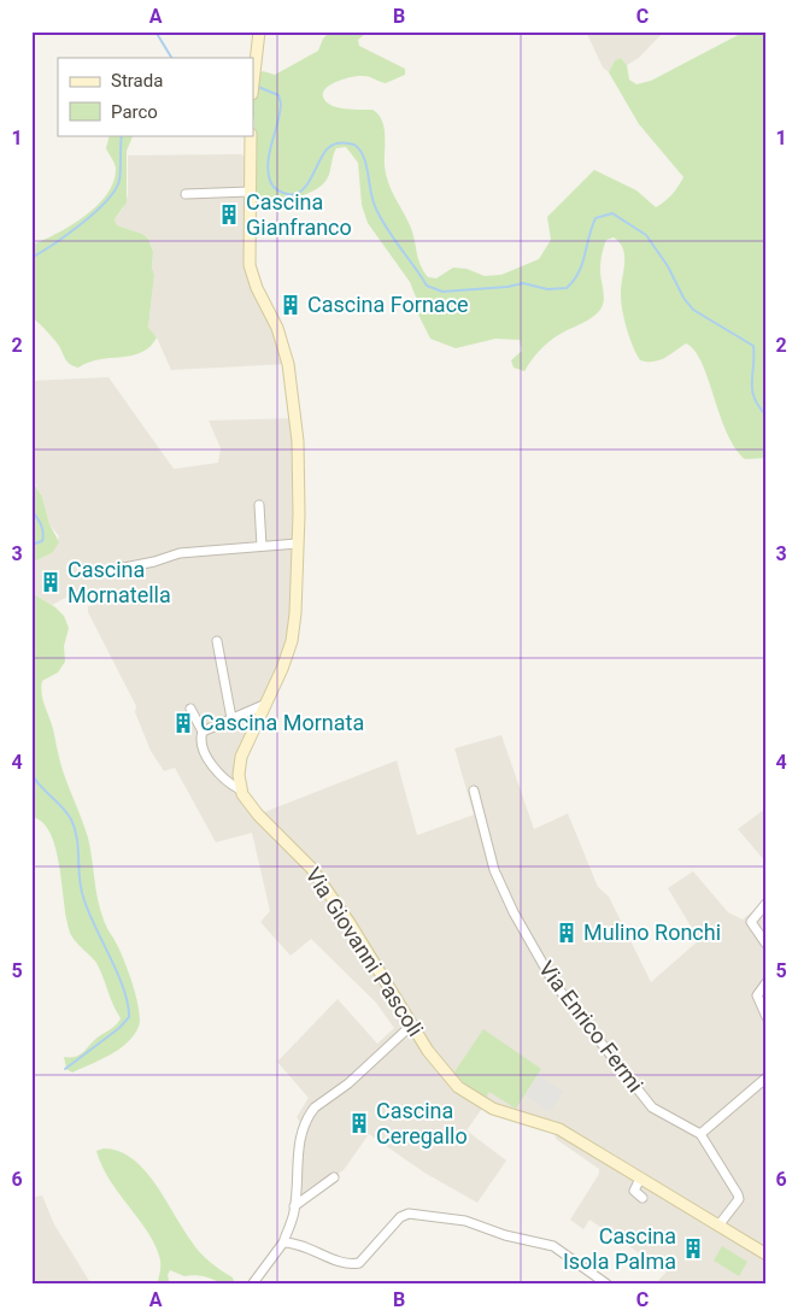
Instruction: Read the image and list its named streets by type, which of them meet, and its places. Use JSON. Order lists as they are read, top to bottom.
{
  "streets": {
    "street": ["Via Giovanni Pascoli", "Via Enrico Fermi"]
  },
  "crossings": [
    ["Via Giovanni Pascoli", "Via Enrico Fermi"]
  ],
  "places": {
    "building": [
      "Cascina Gianfranco",
      "Cascina Fornace",
      "Cascina Mornatella",
      "Cascina Mornata",
      "Mulino Ronchi",
      "Cascina Ceregallo",
      "Cascina Isola Palma"
    ]
  },
  "legend": ["Strada", "Parco"],
  "grid": {
    "columns": ["A", "B", "C"],
    "rows": [
      "1",
      "2",
      "3",
      "4",
      "5",
      "6"
    ]
  }
}
